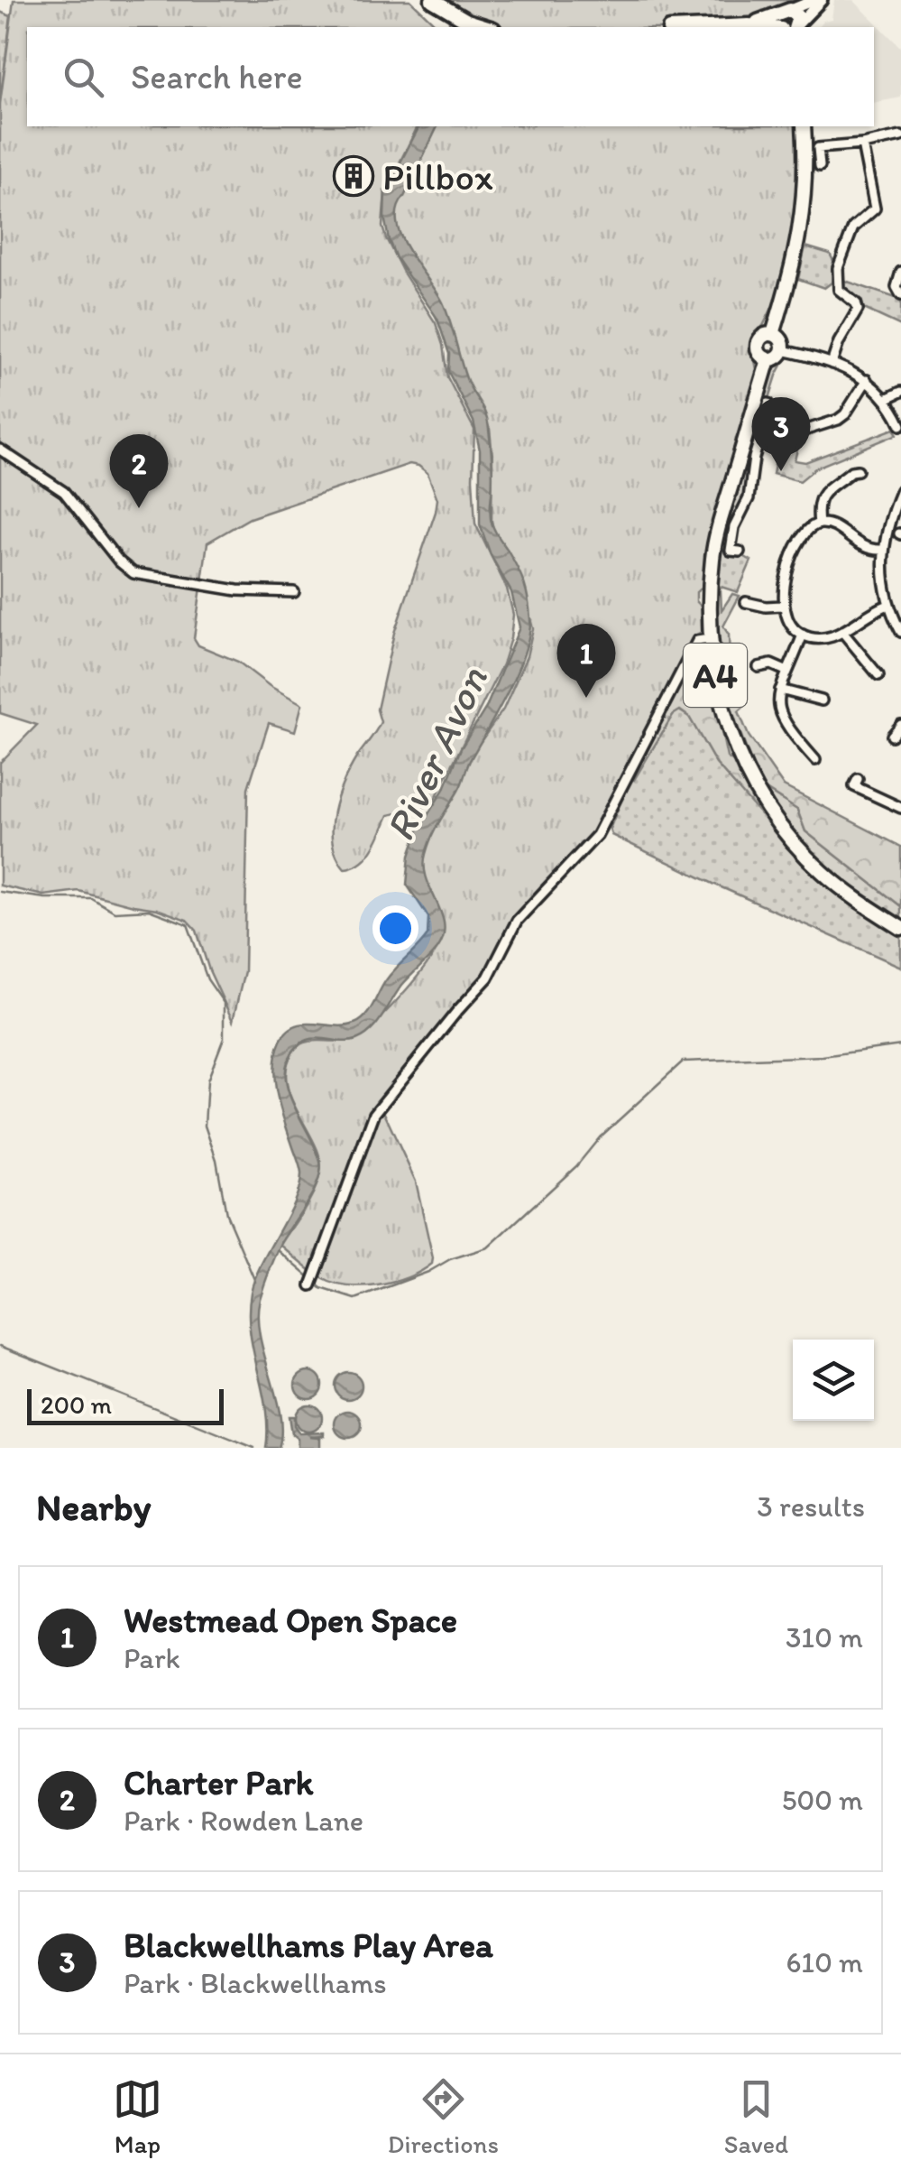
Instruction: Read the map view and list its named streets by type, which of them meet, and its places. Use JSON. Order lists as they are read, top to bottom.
{
  "streets": {
    "main road": ["A4"]
  },
  "water": ["River Avon"],
  "places": {
    "building": ["Pillbox"]
  },
  "scale_bar": "200 m",
  "page": {
    "search": "Search here",
    "pins": ["3", "2", "1"],
    "scale": "200 m",
    "heading": ["Nearby", "3 results"],
    "list": [
      {
        "mark": "1",
        "name": "Westmead Open Space",
        "note": "Park",
        "value": "310 m"
      },
      {
        "mark": "2",
        "name": "Charter Park",
        "note": "Park · Rowden Lane",
        "value": "500 m"
      },
      {
        "mark": "3",
        "name": "Blackwellhams Play Area",
        "note": "Park · Blackwellhams",
        "value": "610 m"
      }
    ],
    "nav": ["Map", "Directions", "Saved"]
  }
}
